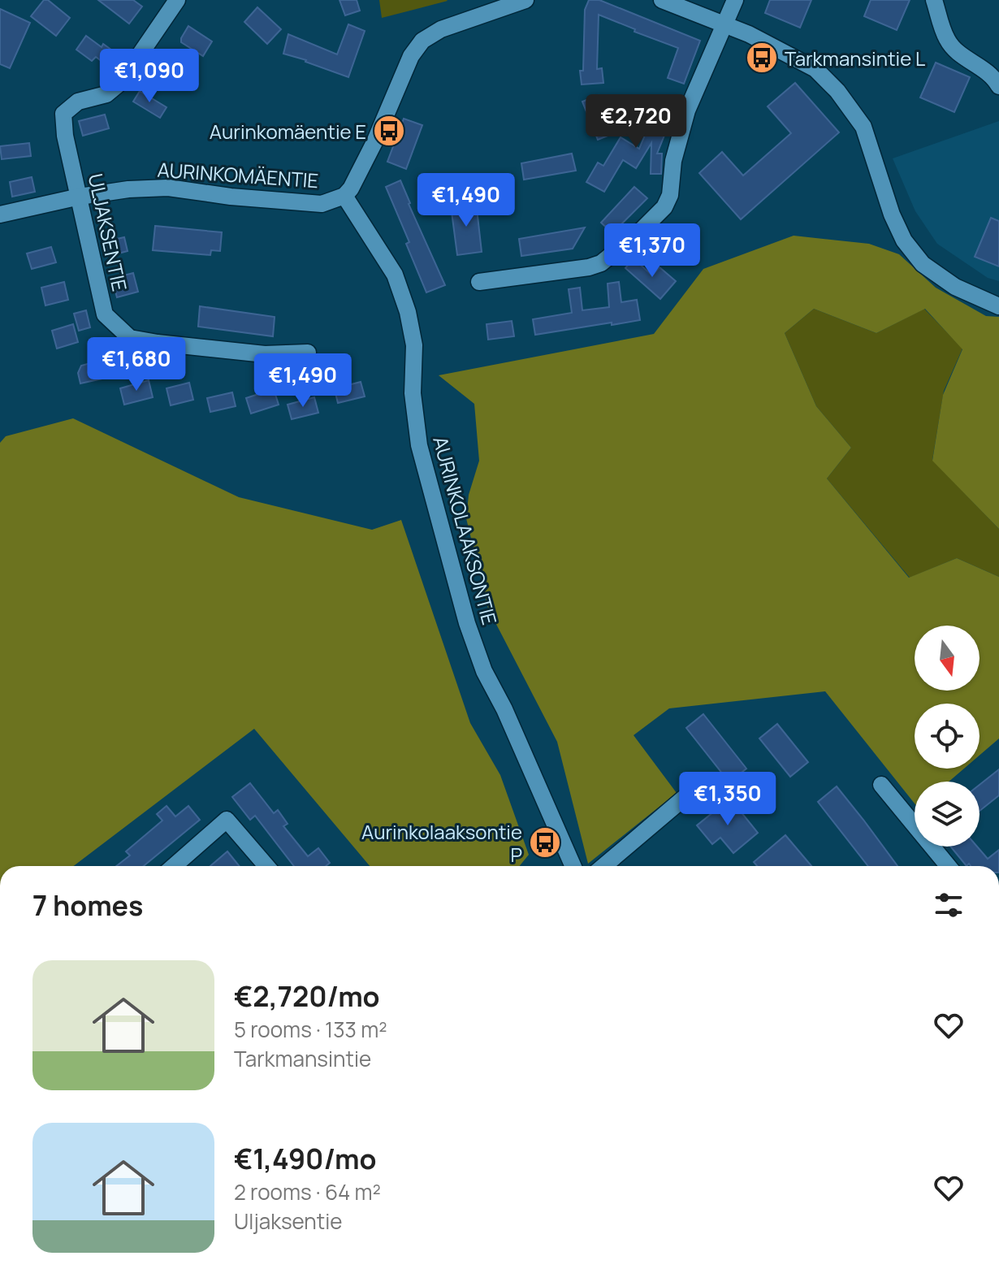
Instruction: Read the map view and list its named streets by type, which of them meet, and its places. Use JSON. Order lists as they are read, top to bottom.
{
  "streets": {
    "street": ["AURINKOMÄENTIE", "ULJAKSENTIE", "AURINKOLAAKSONTIE"]
  },
  "crossings": [
    ["AURINKOMÄENTIE", "ULJAKSENTIE"],
    ["AURINKOMÄENTIE", "AURINKOLAAKSONTIE"]
  ],
  "places": {
    "bus stop": ["Tarkmansintie L", "Aurinkomäentie E", "Aurinkolaaksontie P"]
  },
  "north": "bottom",
  "page": {
    "price": [
      "€1,090",
      "€2,720",
      "€1,490",
      "€1,370",
      "€1,680",
      "€1,490",
      "€1,350"
    ],
    "heading": "7 homes",
    "list": [
      {
        "name": "€2,720/mo",
        "note": "5 rooms · 133 m² · Tarkmansintie"
      },
      {
        "name": "€1,490/mo",
        "note": "2 rooms · 64 m² · Uljaksentie"
      }
    ]
  }
}
